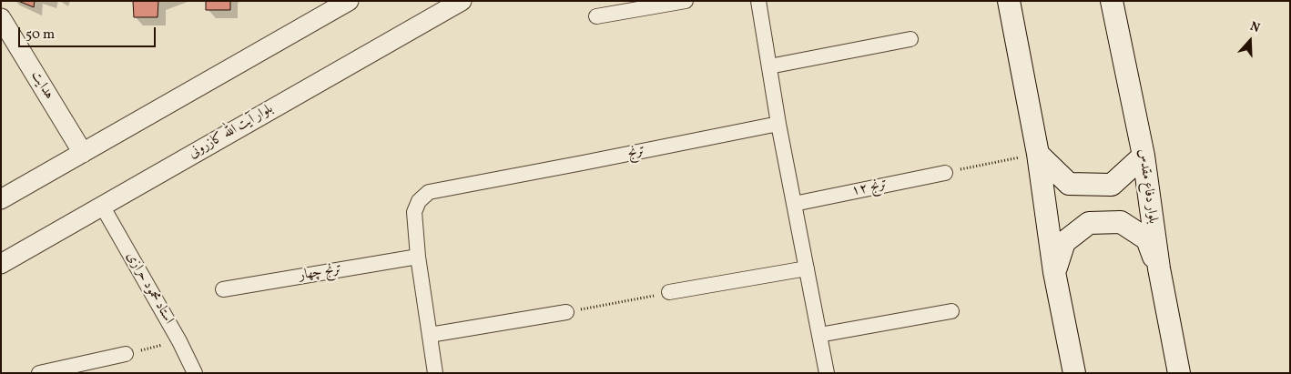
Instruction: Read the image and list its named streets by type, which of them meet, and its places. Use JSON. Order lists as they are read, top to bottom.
{
  "streets": {
    "main road": ["بلوار دفاع مقدس"],
    "street": [
      "هدایت",
      "بلوار آیت الله کازرونی",
      "ترنج",
      "ترنج ۱۲",
      "ترنج چهار",
      "استاد محمود حرازی"
    ]
  },
  "crossings": [
    ["بلوار آیت الله کازرونی", "استاد محمود حرازی"],
    ["ترنج", "ترنج چهار"]
  ],
  "scale_bar": "50 m",
  "north": "top"
}
